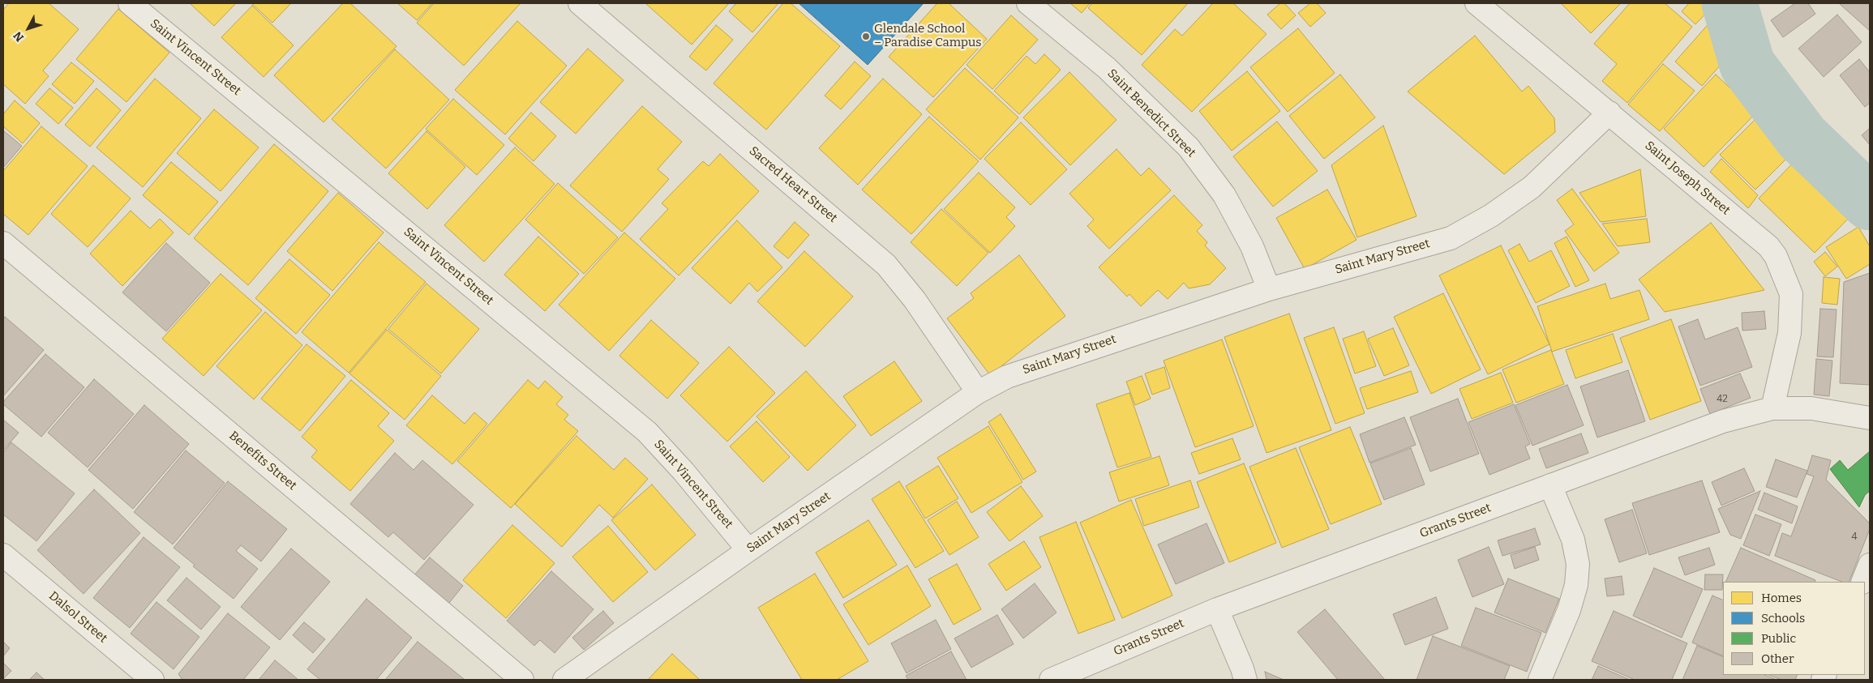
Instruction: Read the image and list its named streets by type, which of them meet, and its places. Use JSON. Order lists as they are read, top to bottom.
{
  "streets": {
    "street": [
      "Saint Vincent Street",
      "Saint Benedict Street",
      "Saint Joseph Street",
      "Sacred Heart Street",
      "Saint Mary Street",
      "Benefits Street",
      "Grants Street",
      "Dalsol Street"
    ]
  },
  "crossings": [
    ["Saint Vincent Street", "Saint Mary Street"],
    ["Saint Benedict Street", "Saint Mary Street"],
    ["Saint Joseph Street", "Saint Mary Street"],
    ["Saint Joseph Street", "Grants Street"],
    ["Sacred Heart Street", "Saint Mary Street"]
  ],
  "places": ["Glendale School – Paradise Campus"],
  "house_numbers": ["42", "4"],
  "legend": [
    "Homes",
    "Schools",
    "Public",
    "Other"
  ],
  "north": "bottom left"
}
